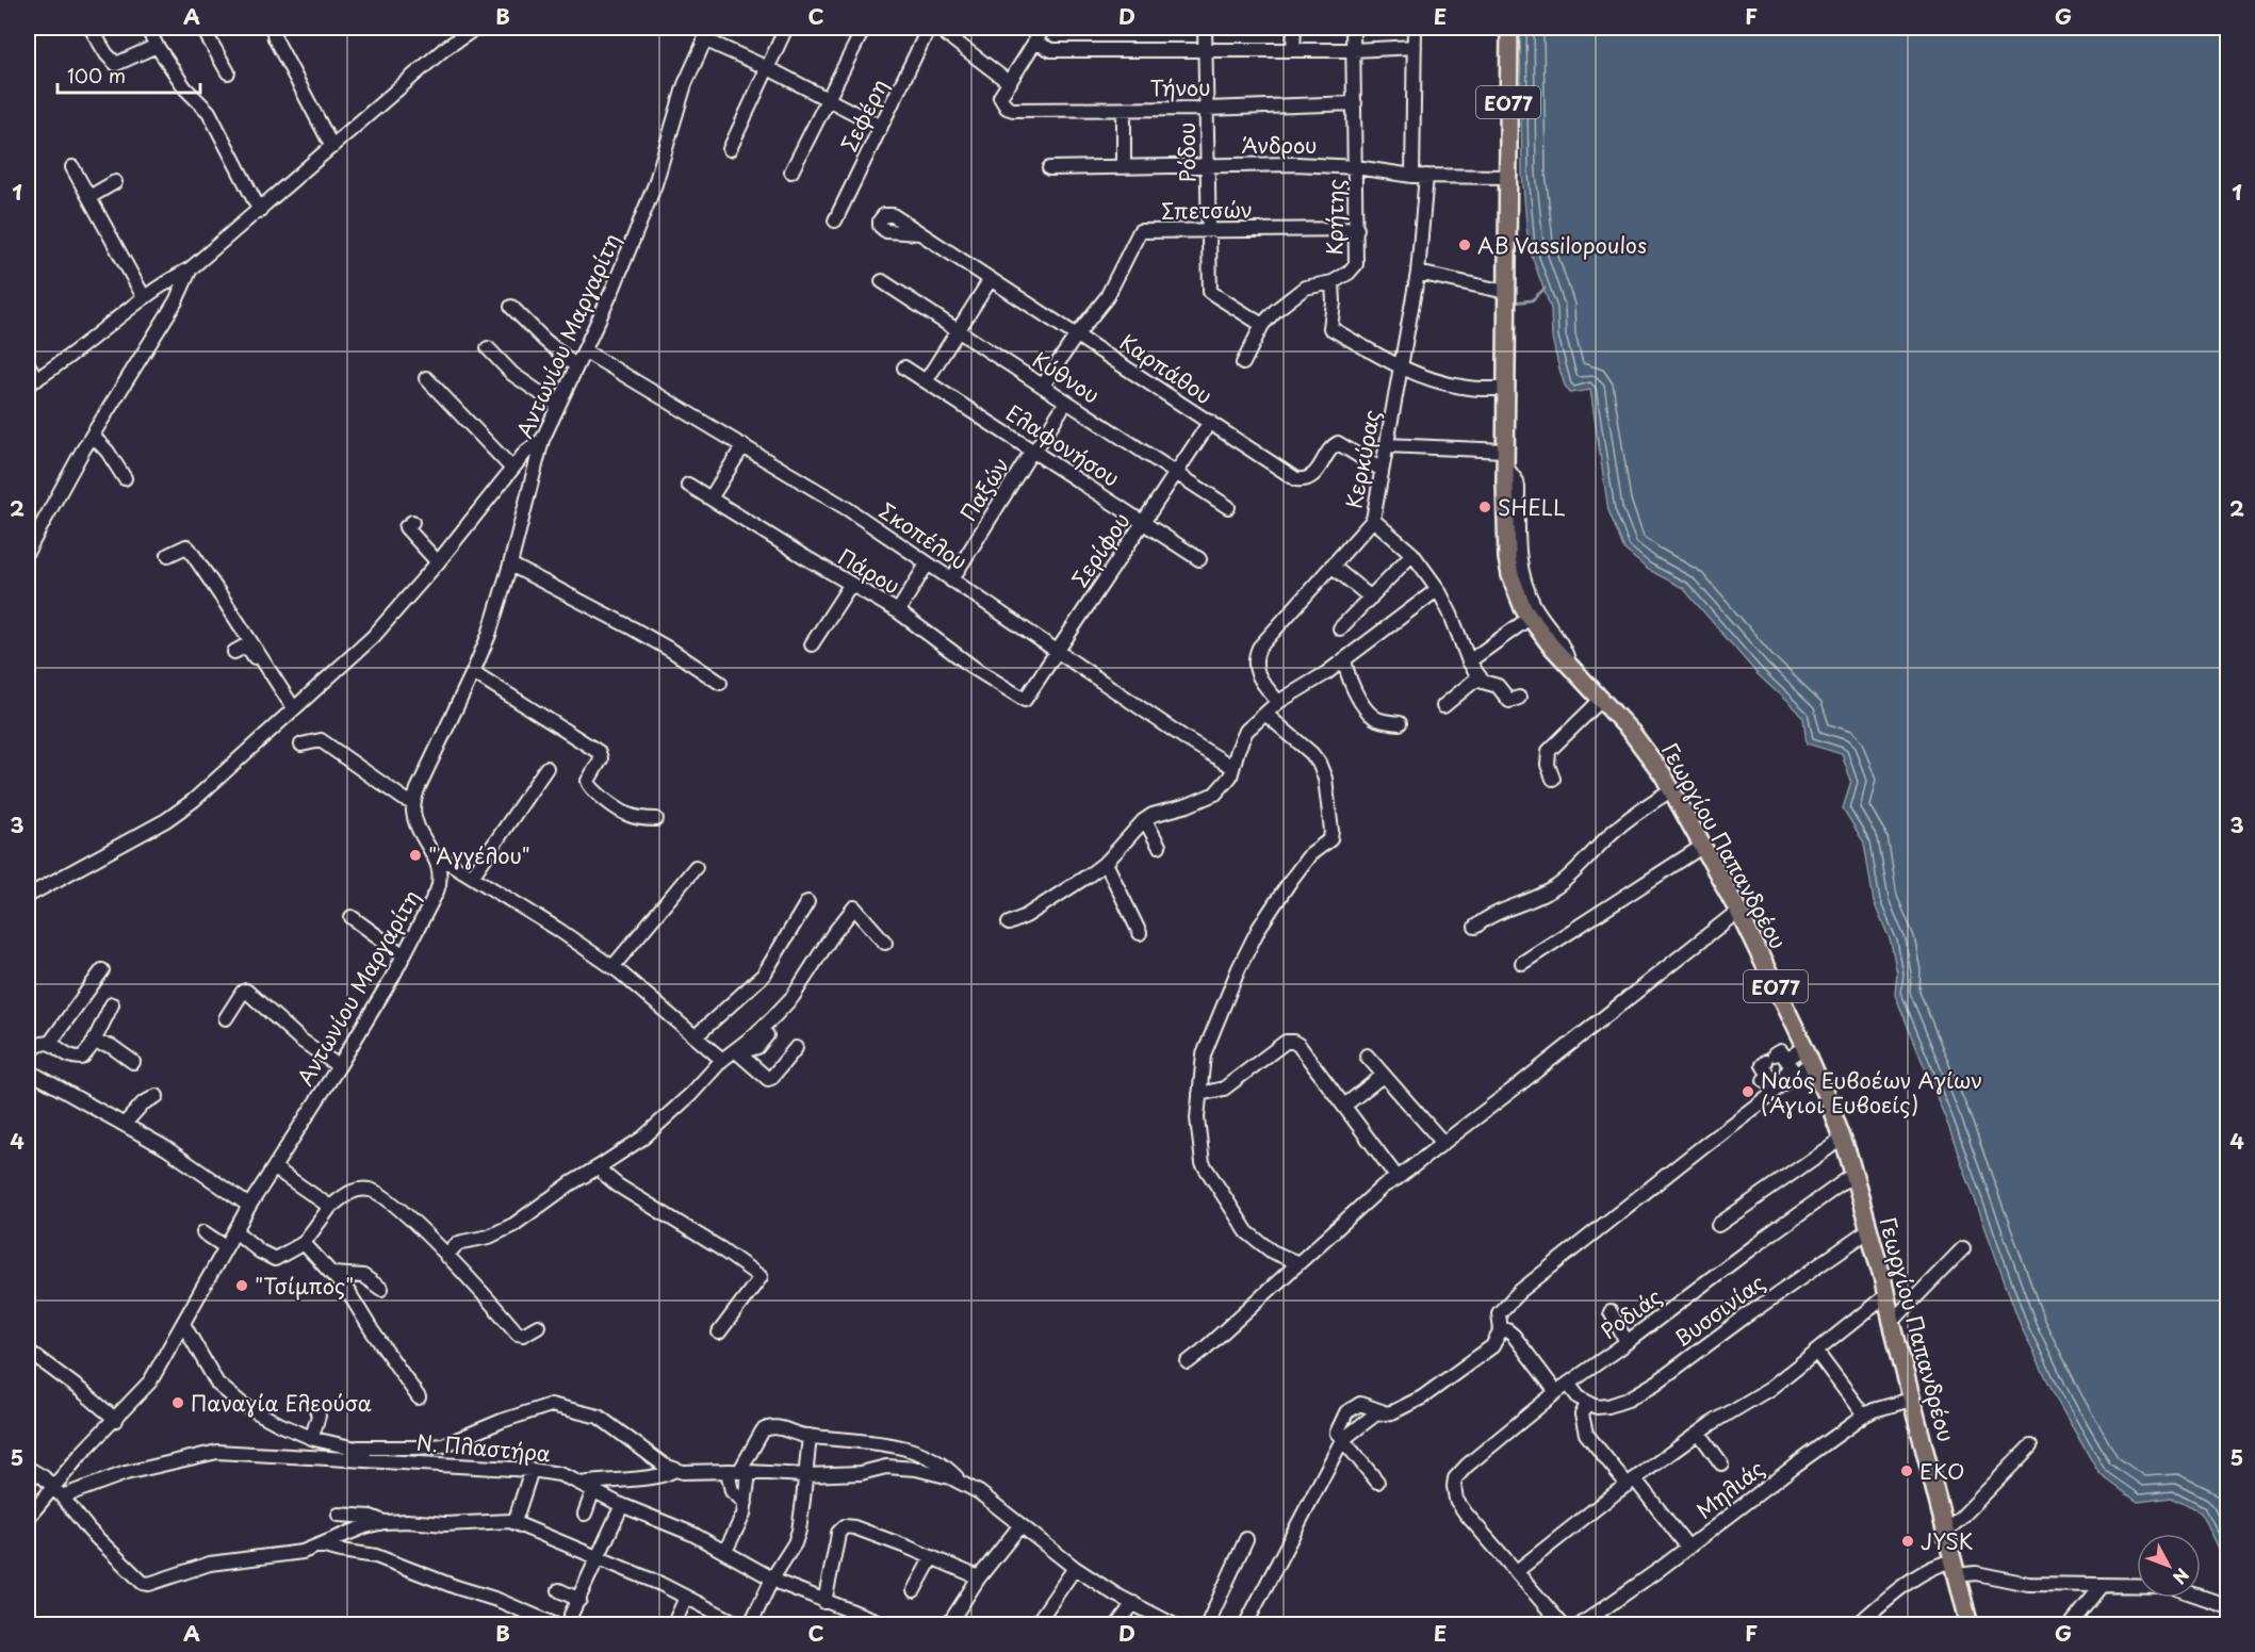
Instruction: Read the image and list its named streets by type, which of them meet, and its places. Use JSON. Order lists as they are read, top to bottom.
{
  "streets": {
    "main road": ["ΕΟ77", "Γεωργίου Παπανδρέου"],
    "street": [
      "Τήνου",
      "Σεφέρη",
      "Άνδρου",
      "Ρόδου",
      "Σπετσών",
      "Κρήτης",
      "Αντωνίου Μαργαρίτη",
      "Καρπάθου",
      "Κύθνου",
      "Ελαφονήσου",
      "Κερκύρας",
      "Παξών",
      "Σκοπέλου",
      "Σερίφου",
      "Πάρου",
      "Βυσσινίας",
      "Ροδιάς",
      "Ν. Πλαστήρα",
      "Μηλιάς"
    ]
  },
  "crossings": [
    ["Τήνου", "Ρόδου"],
    ["Τήνου", "Κρήτης"],
    ["Άνδρου", "Ρόδου"],
    ["Άνδρου", "Κρήτης"],
    ["Άνδρου", "Κερκύρας"],
    ["Άνδρου", "Γεωργίου Παπανδρέου"],
    ["Ρόδου", "Σπετσών"],
    ["Σπετσών", "Κρήτης"],
    ["Σπετσών", "Καρπάθου"],
    ["Αντωνίου Μαργαρίτη", "Σκοπέλου"],
    ["Αντωνίου Μαργαρίτη", "Ν. Πλαστήρα"],
    ["Καρπάθου", "Κερκύρας"],
    ["Καρπάθου", "Σερίφου"],
    ["Κύθνου", "Παξών"],
    ["Κύθνου", "Σερίφου"],
    ["Ελαφονήσου", "Παξών"],
    ["Ελαφονήσου", "Σερίφου"],
    ["Παξών", "Σκοπέλου"],
    ["Σκοπέλου", "Σερίφου"],
    ["Σερίφου", "Πάρου"],
    ["Γεωργίου Παπανδρέου", "Βυσσινίας"],
    ["Γεωργίου Παπανδρέου", "Ροδιάς"],
    ["Γεωργίου Παπανδρέου", "Μηλιάς"]
  ],
  "places": [
    "AB Vassilopoulos",
    "SHELL",
    "\"Αγγέλου\"",
    "Ναός Ευβοέων Αγίων (Άγιοι Ευβοείς)",
    "\"Τσίμπος\"",
    "Παναγία Ελεούσα",
    "ΕΚΟ",
    "JYSK"
  ],
  "scale_bar": "100 m",
  "north": "bottom right",
  "grid": {
    "columns": [
      "A",
      "B",
      "C",
      "D",
      "E",
      "F",
      "G"
    ],
    "rows": [
      "1",
      "2",
      "3",
      "4",
      "5"
    ]
  }
}
